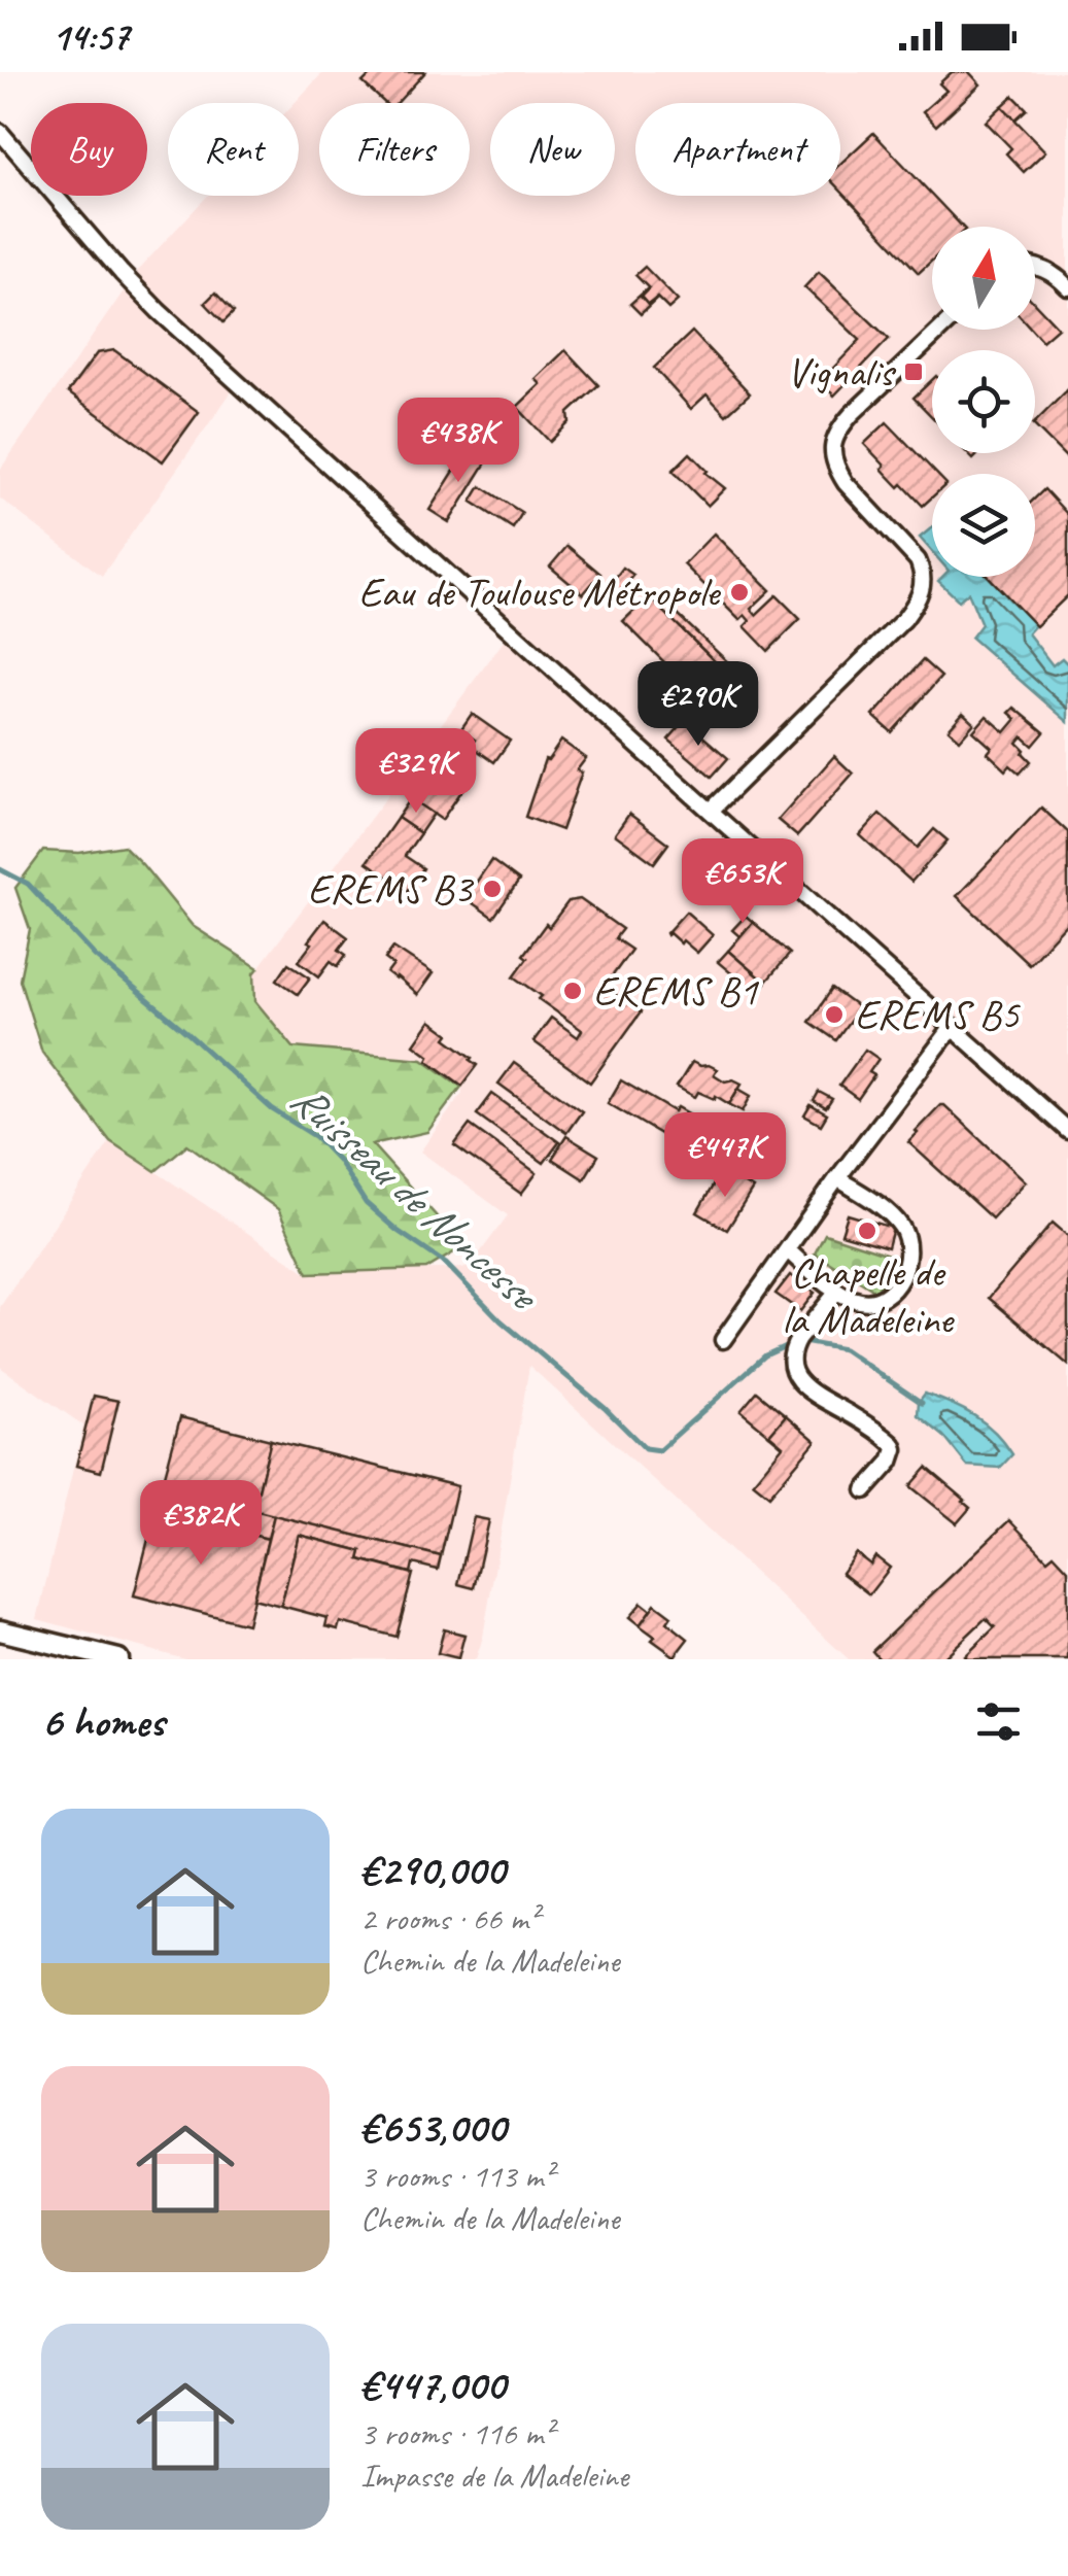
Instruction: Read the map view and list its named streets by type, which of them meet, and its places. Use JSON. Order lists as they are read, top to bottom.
{
  "water": ["Ruisseau de Noncesse"],
  "places": {
    "transit": ["Vignalis"],
    "other": [
      "Eau de Toulouse Métropole",
      "EREMS B3",
      "EREMS B1",
      "EREMS B5",
      "Chapelle de la Madeleine"
    ]
  },
  "north": "top",
  "page": {
    "status": "14:57",
    "chip": [
      "Buy",
      "Rent",
      "Filters",
      "New",
      "Apartment"
    ],
    "price": [
      "€438K",
      "€290K",
      "€329K",
      "€653K",
      "€447K",
      "€382K"
    ],
    "heading": "6 homes",
    "list": [
      {
        "name": "€290,000",
        "note": "2 rooms · 66 m² · Chemin de la Madeleine"
      },
      {
        "name": "€653,000",
        "note": "3 rooms · 113 m² · Chemin de la Madeleine"
      },
      {
        "name": "€447,000",
        "note": "3 rooms · 116 m² · Impasse de la Madeleine"
      }
    ]
  }
}
